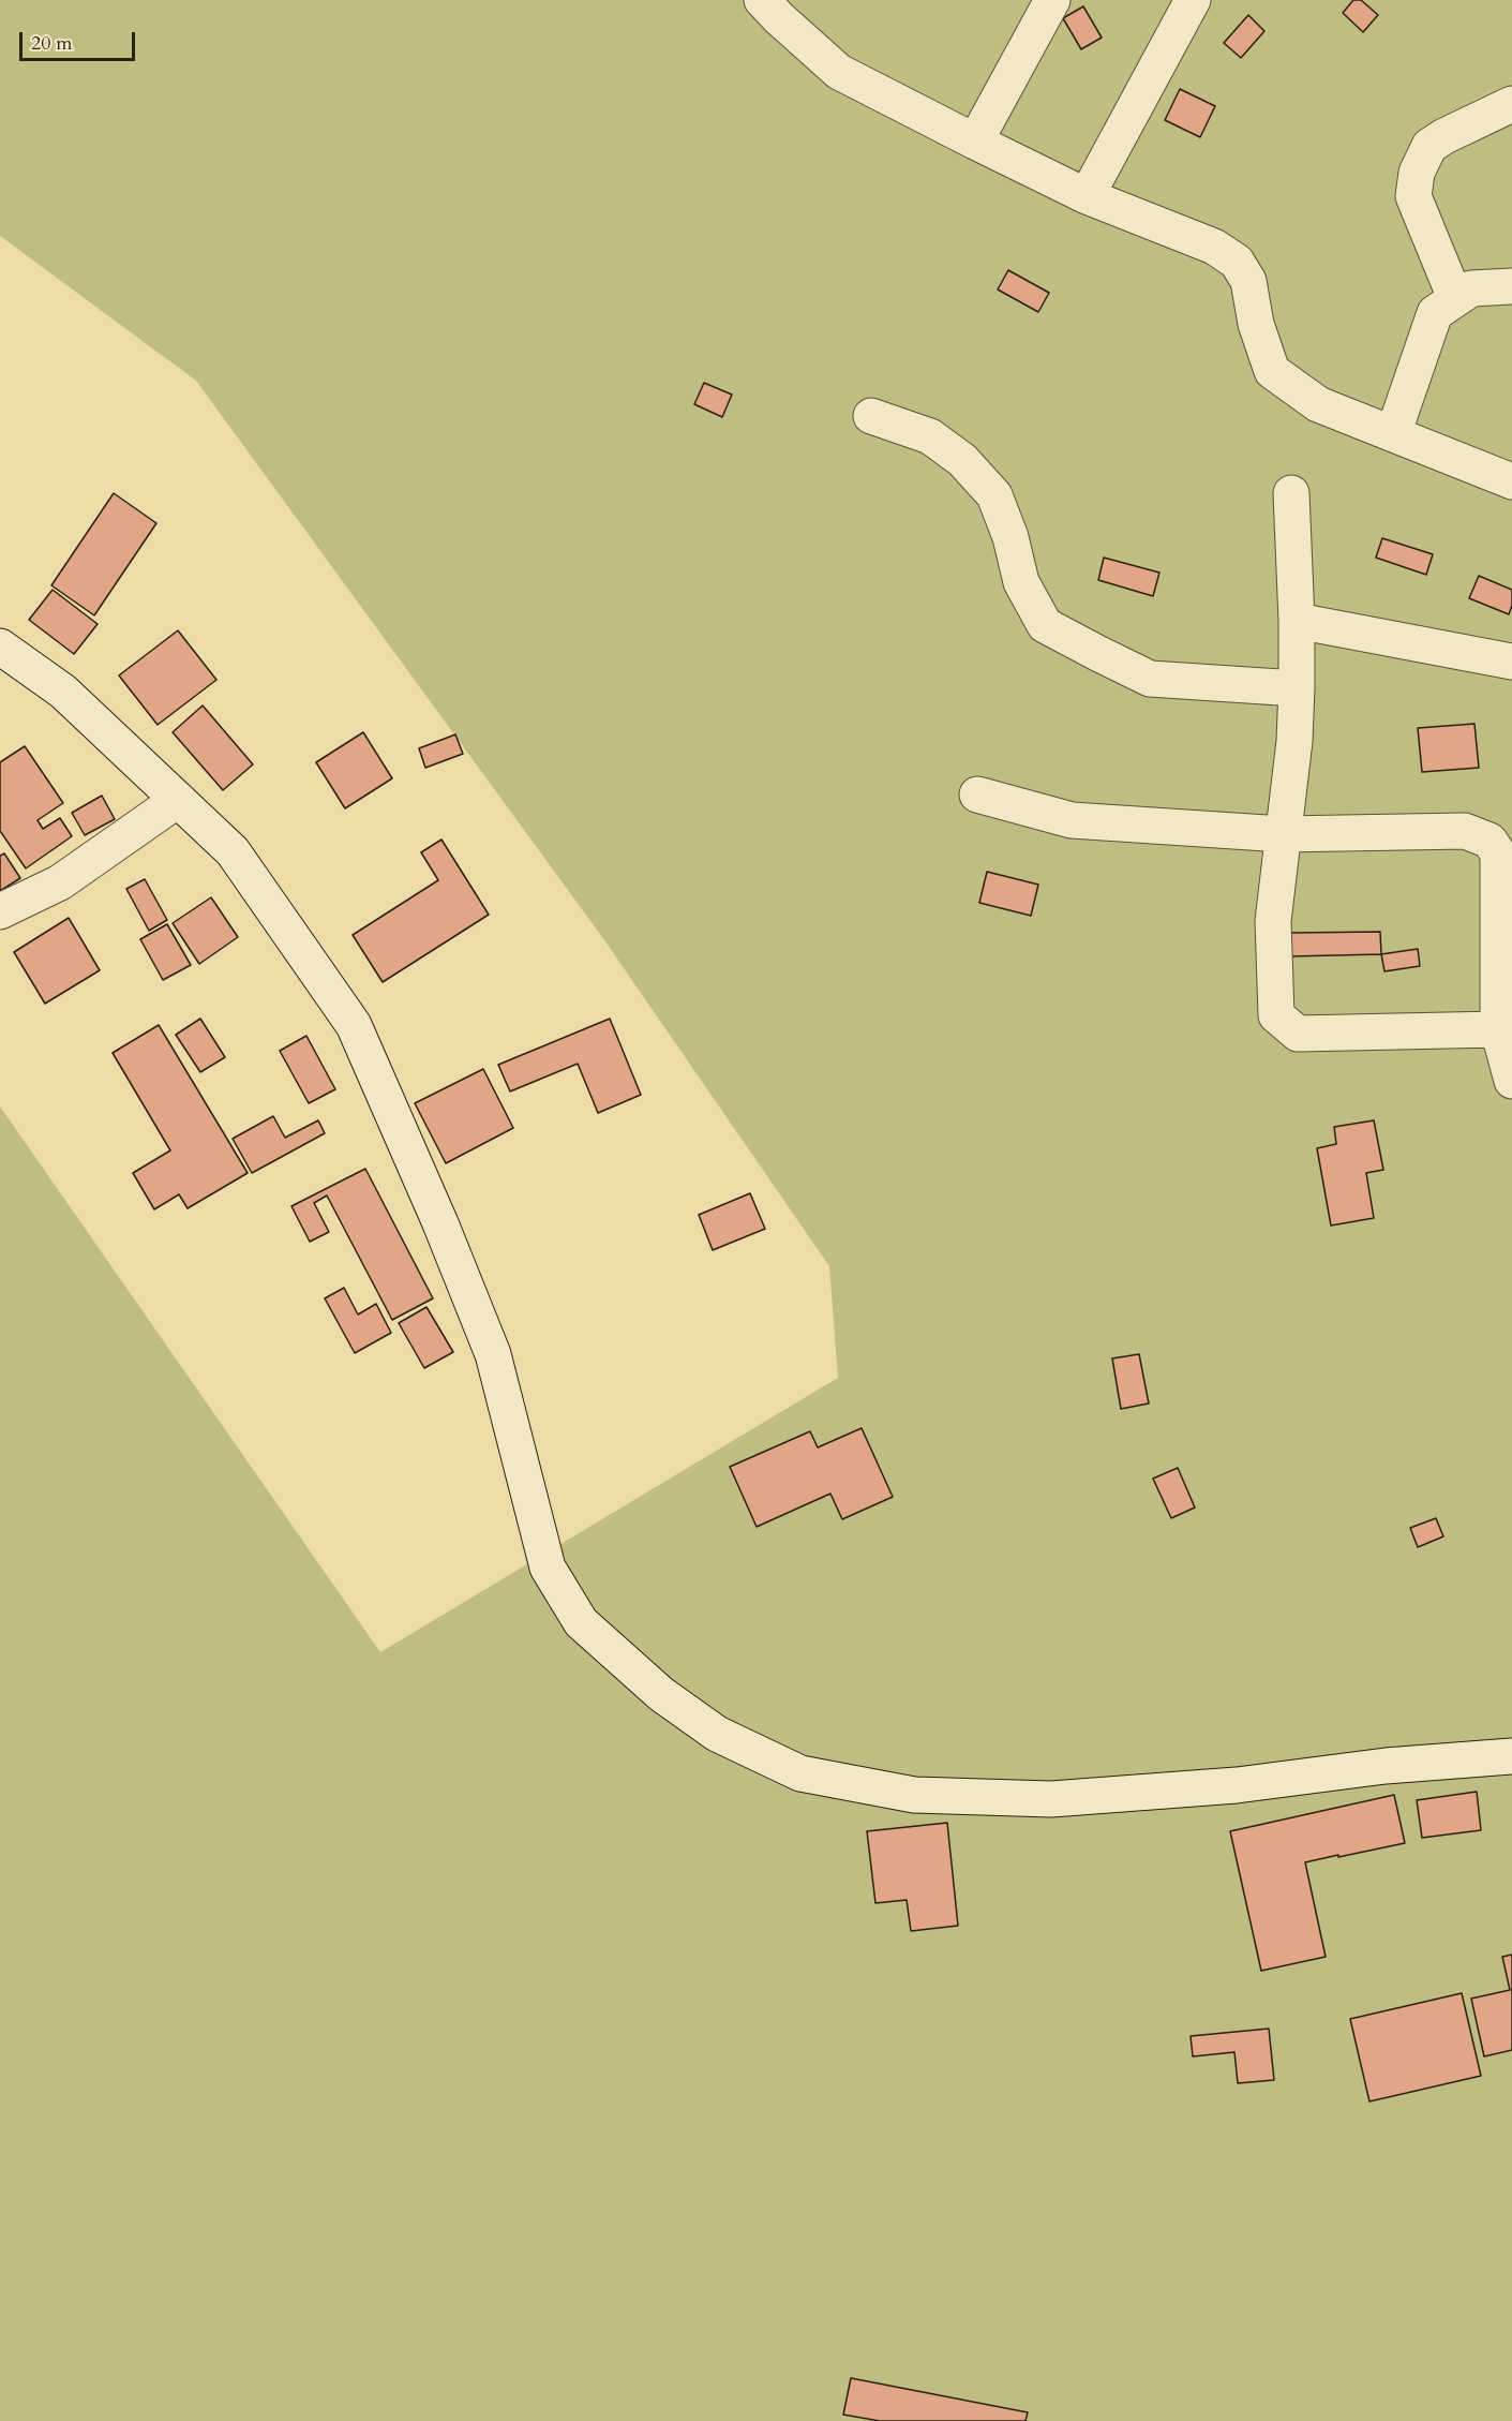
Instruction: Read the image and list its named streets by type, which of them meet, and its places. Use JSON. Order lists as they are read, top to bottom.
{
  "scale_bar": "20 m"
}
